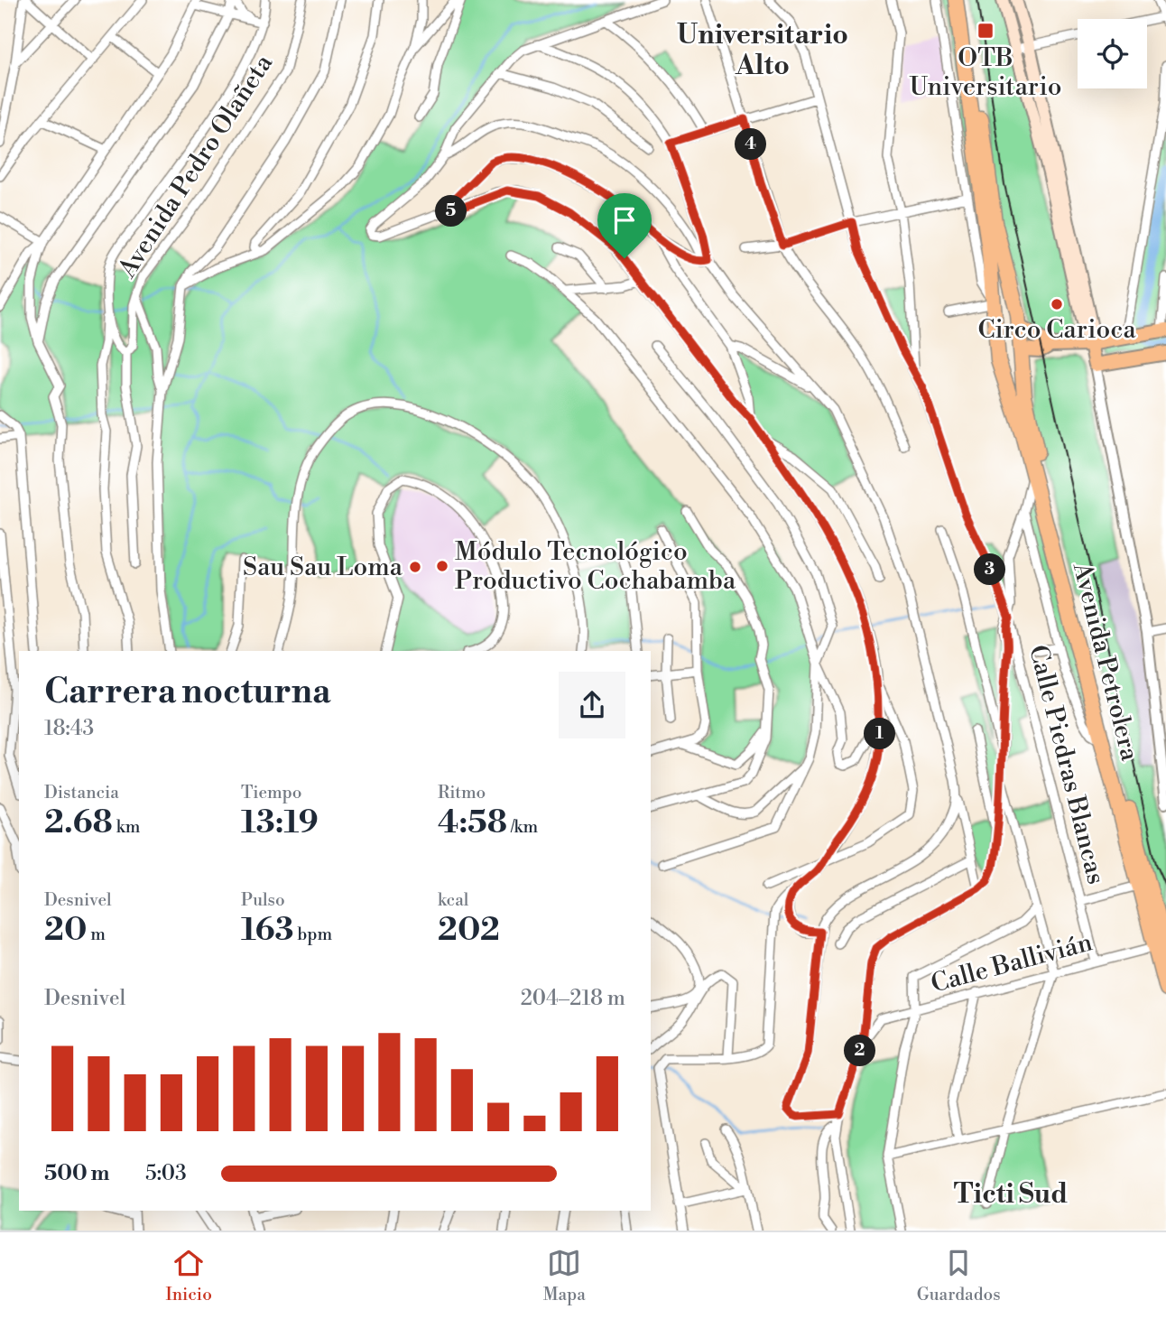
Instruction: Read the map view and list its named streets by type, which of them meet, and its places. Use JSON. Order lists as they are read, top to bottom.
{
  "streets": {
    "highway": ["Avenida Petrolera"],
    "street": ["Avenida Pedro Olañeta", "Calle Piedras Blancas", "Calle Ballivián"]
  },
  "crossings": [
    ["Avenida Petrolera", "Calle Ballivián"],
    ["Calle Piedras Blancas", "Calle Ballivián"]
  ],
  "districts": ["Universitario Alto", "Ticti Sud"],
  "places": {
    "transit": ["OTB Universitario"],
    "other": ["Circo Carioca", "Módulo Tecnológico Productivo Cochabamba", "Sau Sau Loma"]
  },
  "page": {
    "pins": [
      "4",
      "5",
      "3",
      "1",
      "2"
    ],
    "heading": ["Carrera nocturna", "18:43"],
    "stats": [
      ["Distancia", "2.68 km"],
      ["Tiempo", "13:19"],
      ["Ritmo", "4:58 /km"],
      ["Desnivel", "20 m"],
      ["Pulso", "163 bpm"],
      ["kcal", "202"]
    ],
    "chart": ["Desnivel", "204–218 m"],
    "list": [
      {
        "name": "500 m",
        "note": "5:03"
      }
    ],
    "tabs": ["Inicio", "Mapa", "Guardados"]
  }
}
